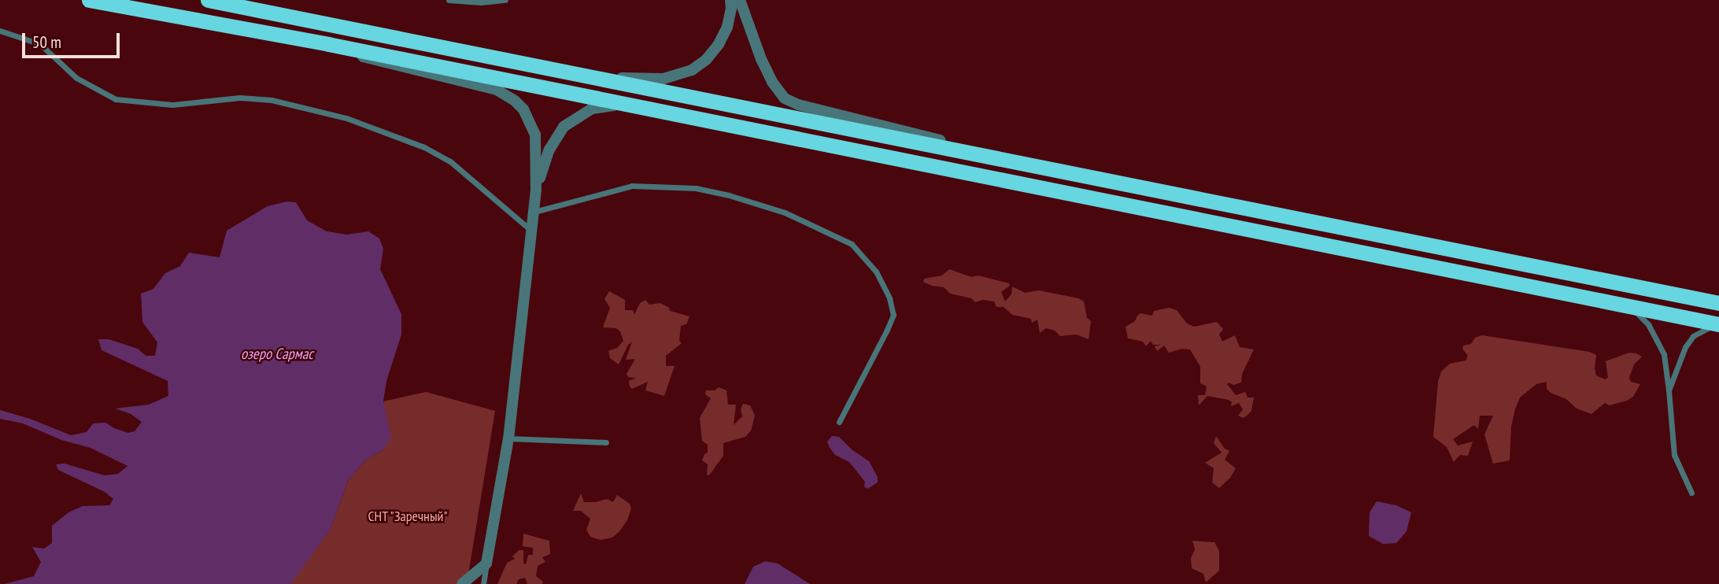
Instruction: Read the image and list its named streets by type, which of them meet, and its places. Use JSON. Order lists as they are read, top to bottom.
{
  "water": ["озеро Сармас"],
  "parks": ["СНТ \"Заречный\""],
  "scale_bar": "50 m"
}
